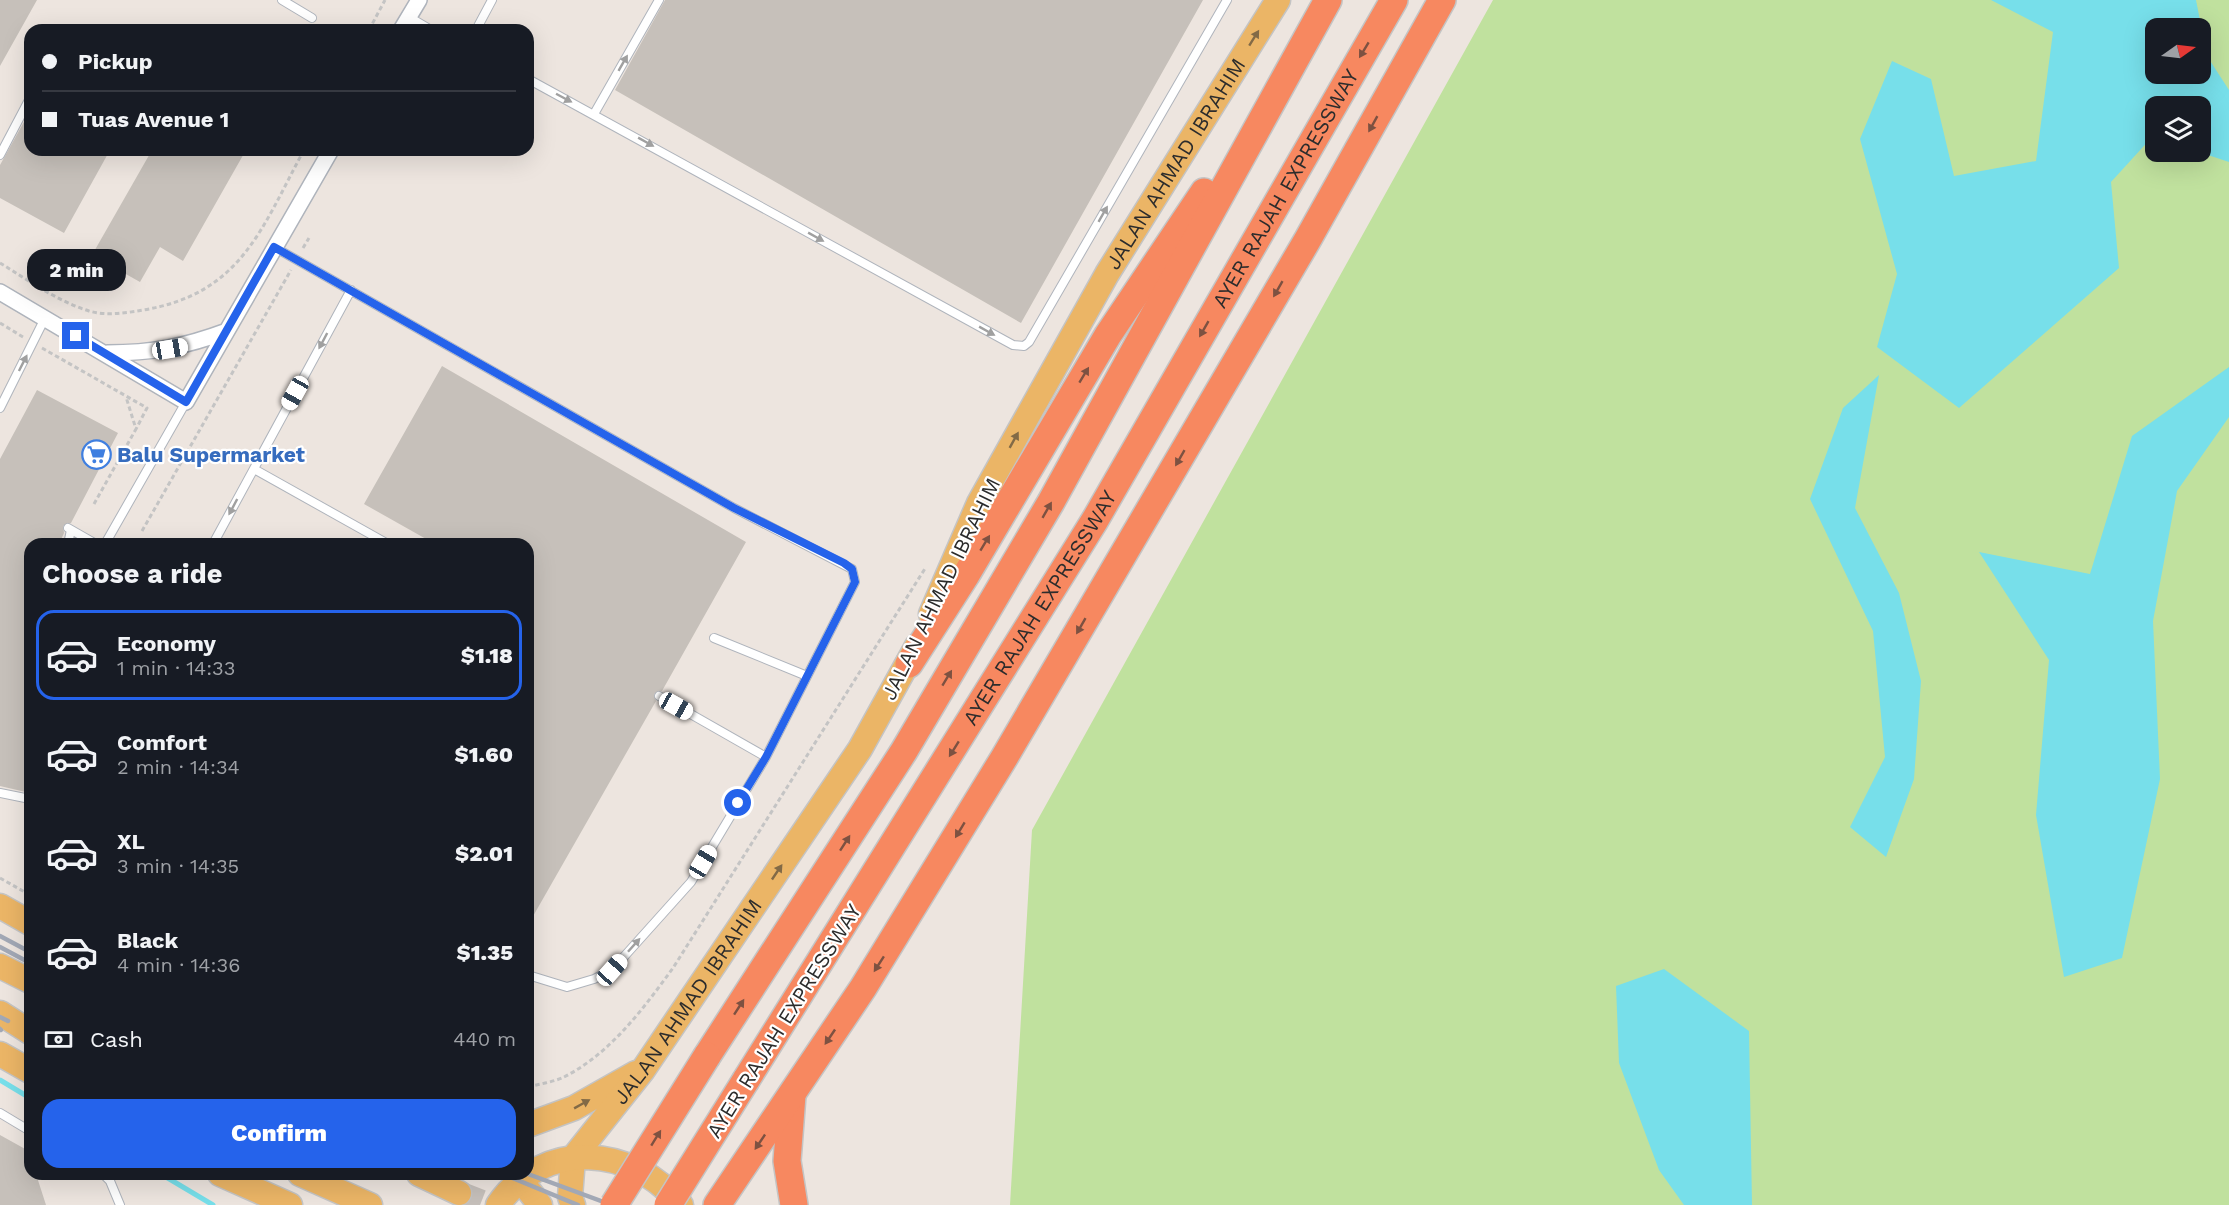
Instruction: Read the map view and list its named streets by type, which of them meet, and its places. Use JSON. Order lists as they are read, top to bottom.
{
  "streets": {
    "highway": ["AYER RAJAH EXPRESSWAY"],
    "main road": ["JALAN AHMAD IBRAHIM"]
  },
  "one_way": ["JALAN AHMAD IBRAHIM"],
  "places": {
    "supermarket": ["Balu Supermarket"]
  },
  "north": "right",
  "page": {
    "banner": ["Pickup", "Tuas Avenue 1"],
    "bubble": "2 min",
    "heading": "Choose a ride",
    "list": [
      {
        "name": "Economy",
        "note": "1 min · 14:33",
        "value": "$1.18"
      },
      {
        "name": "Comfort",
        "note": "2 min · 14:34",
        "value": "$1.60"
      },
      {
        "name": "XL",
        "note": "3 min · 14:35",
        "value": "$2.01"
      },
      {
        "name": "Black",
        "note": "4 min · 14:36",
        "value": "$1.35"
      }
    ],
    "pay": ["Cash", "440 m"],
    "buttons": "Confirm"
  }
}
